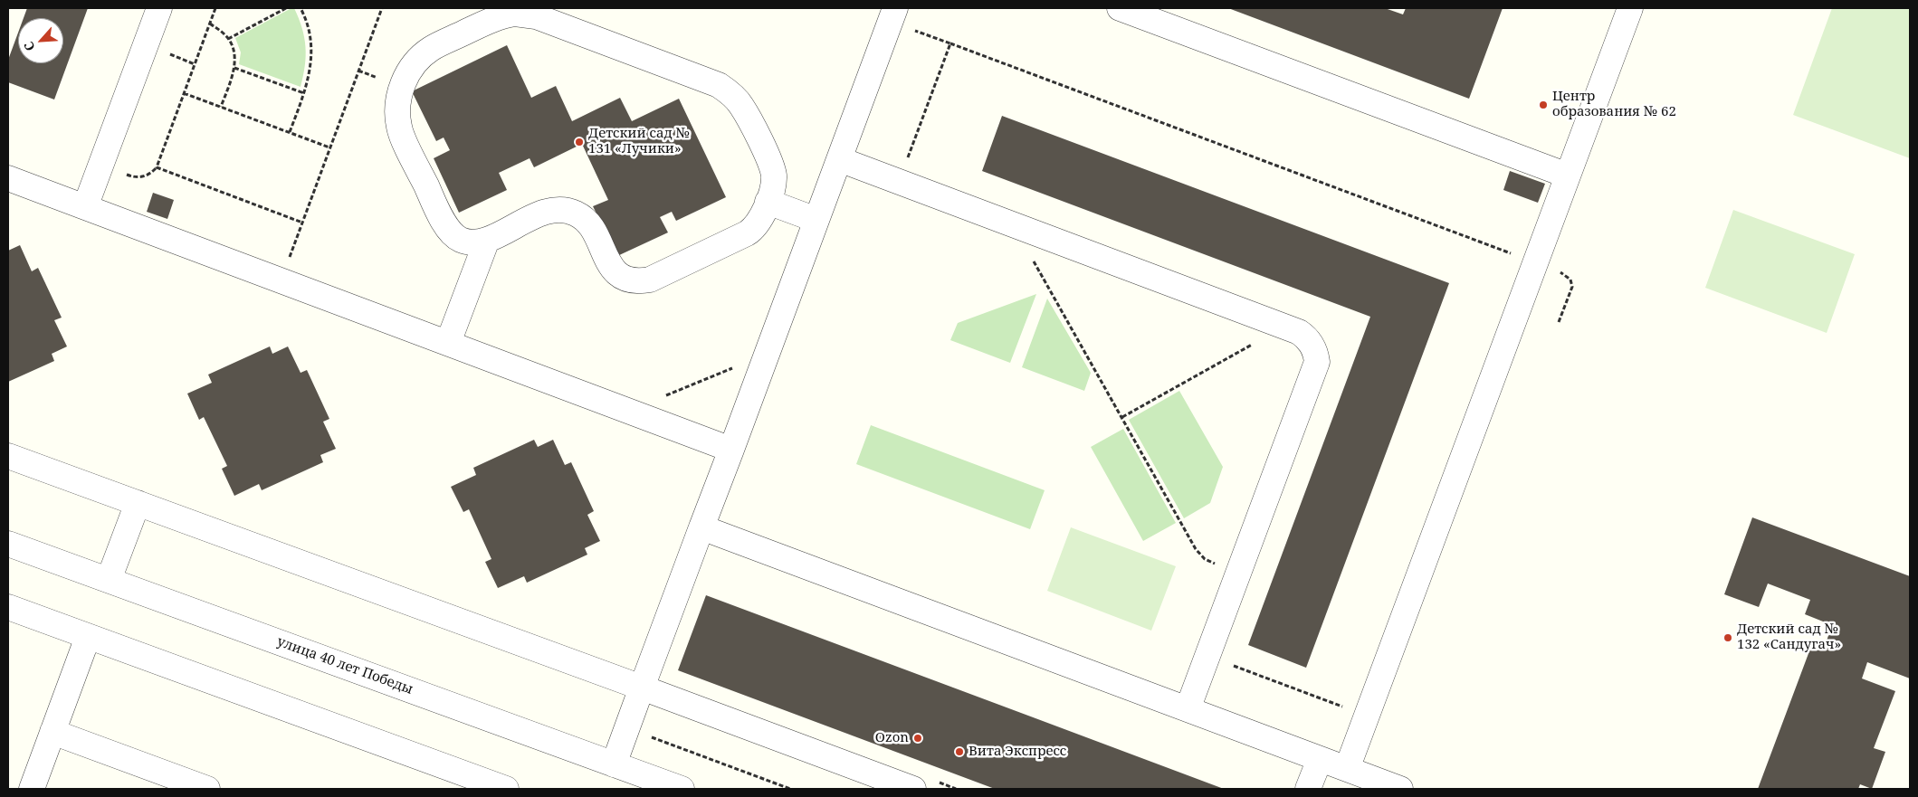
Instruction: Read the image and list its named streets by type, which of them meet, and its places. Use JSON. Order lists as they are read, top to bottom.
{
  "streets": {
    "street": ["улица 40 лет Победы"]
  },
  "places": [
    "Центр образования № 62",
    "Детский сад № 131 «Лучики»",
    "Детский сад № 132 «Сандугач»",
    "Ozon",
    "Вита Экспресс"
  ],
  "north": "bottom left"
}
